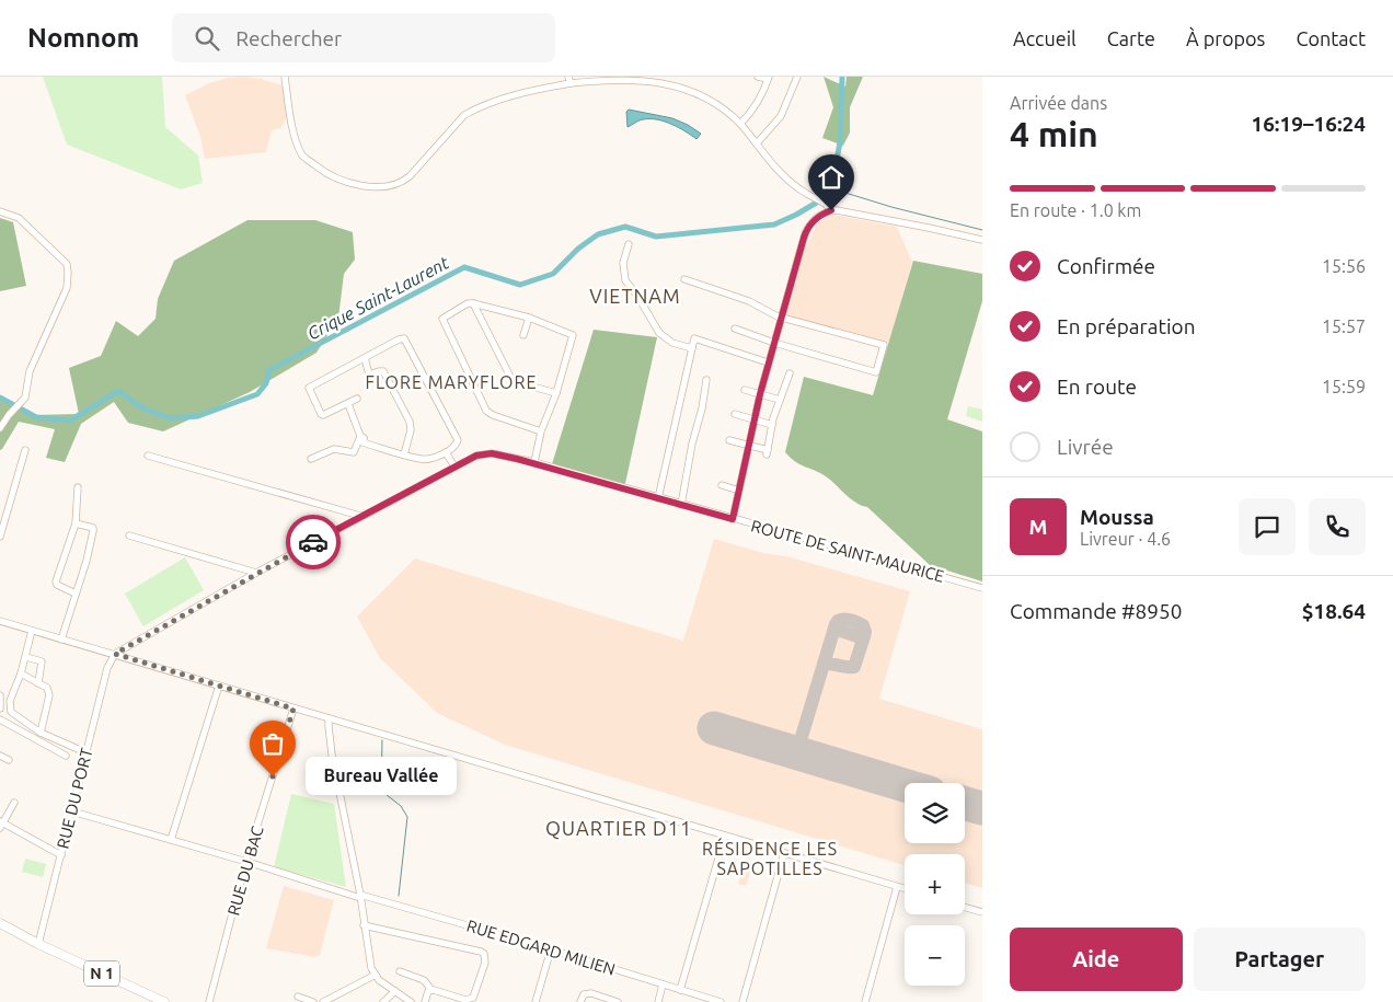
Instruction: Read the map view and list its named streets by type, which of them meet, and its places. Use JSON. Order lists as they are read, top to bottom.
{
  "streets": {
    "main road": ["N 1"],
    "street": [
      "ROUTE DE SAINT-MAURICE",
      "RUE DU PORT",
      "RUE DU BAC",
      "RUE EDGARD MILIEN"
    ]
  },
  "crossings": [
    ["ROUTE DE SAINT-MAURICE", "RUE DU PORT"],
    ["RUE DU PORT", "RUE EDGARD MILIEN"],
    ["RUE DU PORT", "N 1"],
    ["RUE DU BAC", "RUE EDGARD MILIEN"]
  ],
  "districts": [
    "VIETNAM",
    "FLORE MARYFLORE",
    "QUARTIER D11",
    "RÉSIDENCE LES SAPOTILLES"
  ],
  "water": ["Crique Saint-Laurent"],
  "places": ["Bureau Vallée"],
  "page": {
    "header": "Nomnom",
    "search": "Rechercher",
    "nav": [
      "Accueil",
      "Carte",
      "À propos",
      "Contact"
    ],
    "heading": ["4 min", "Arrivée dans", "16:19–16:24"],
    "panel": [
      "Moussa",
      "Livreur · 4.6",
      "Commande #8950",
      "$18.64"
    ],
    "bar": "En route · 1.0 km",
    "list": [
      ["Confirmée", "15:56"],
      ["En préparation", "15:57"],
      ["En route", "15:59"],
      "Livrée"
    ],
    "round": "M",
    "bubble": "Bureau Vallée",
    "map_buttons": ["+", "−"],
    "buttons": ["Aide", "Partager"]
  }
}
